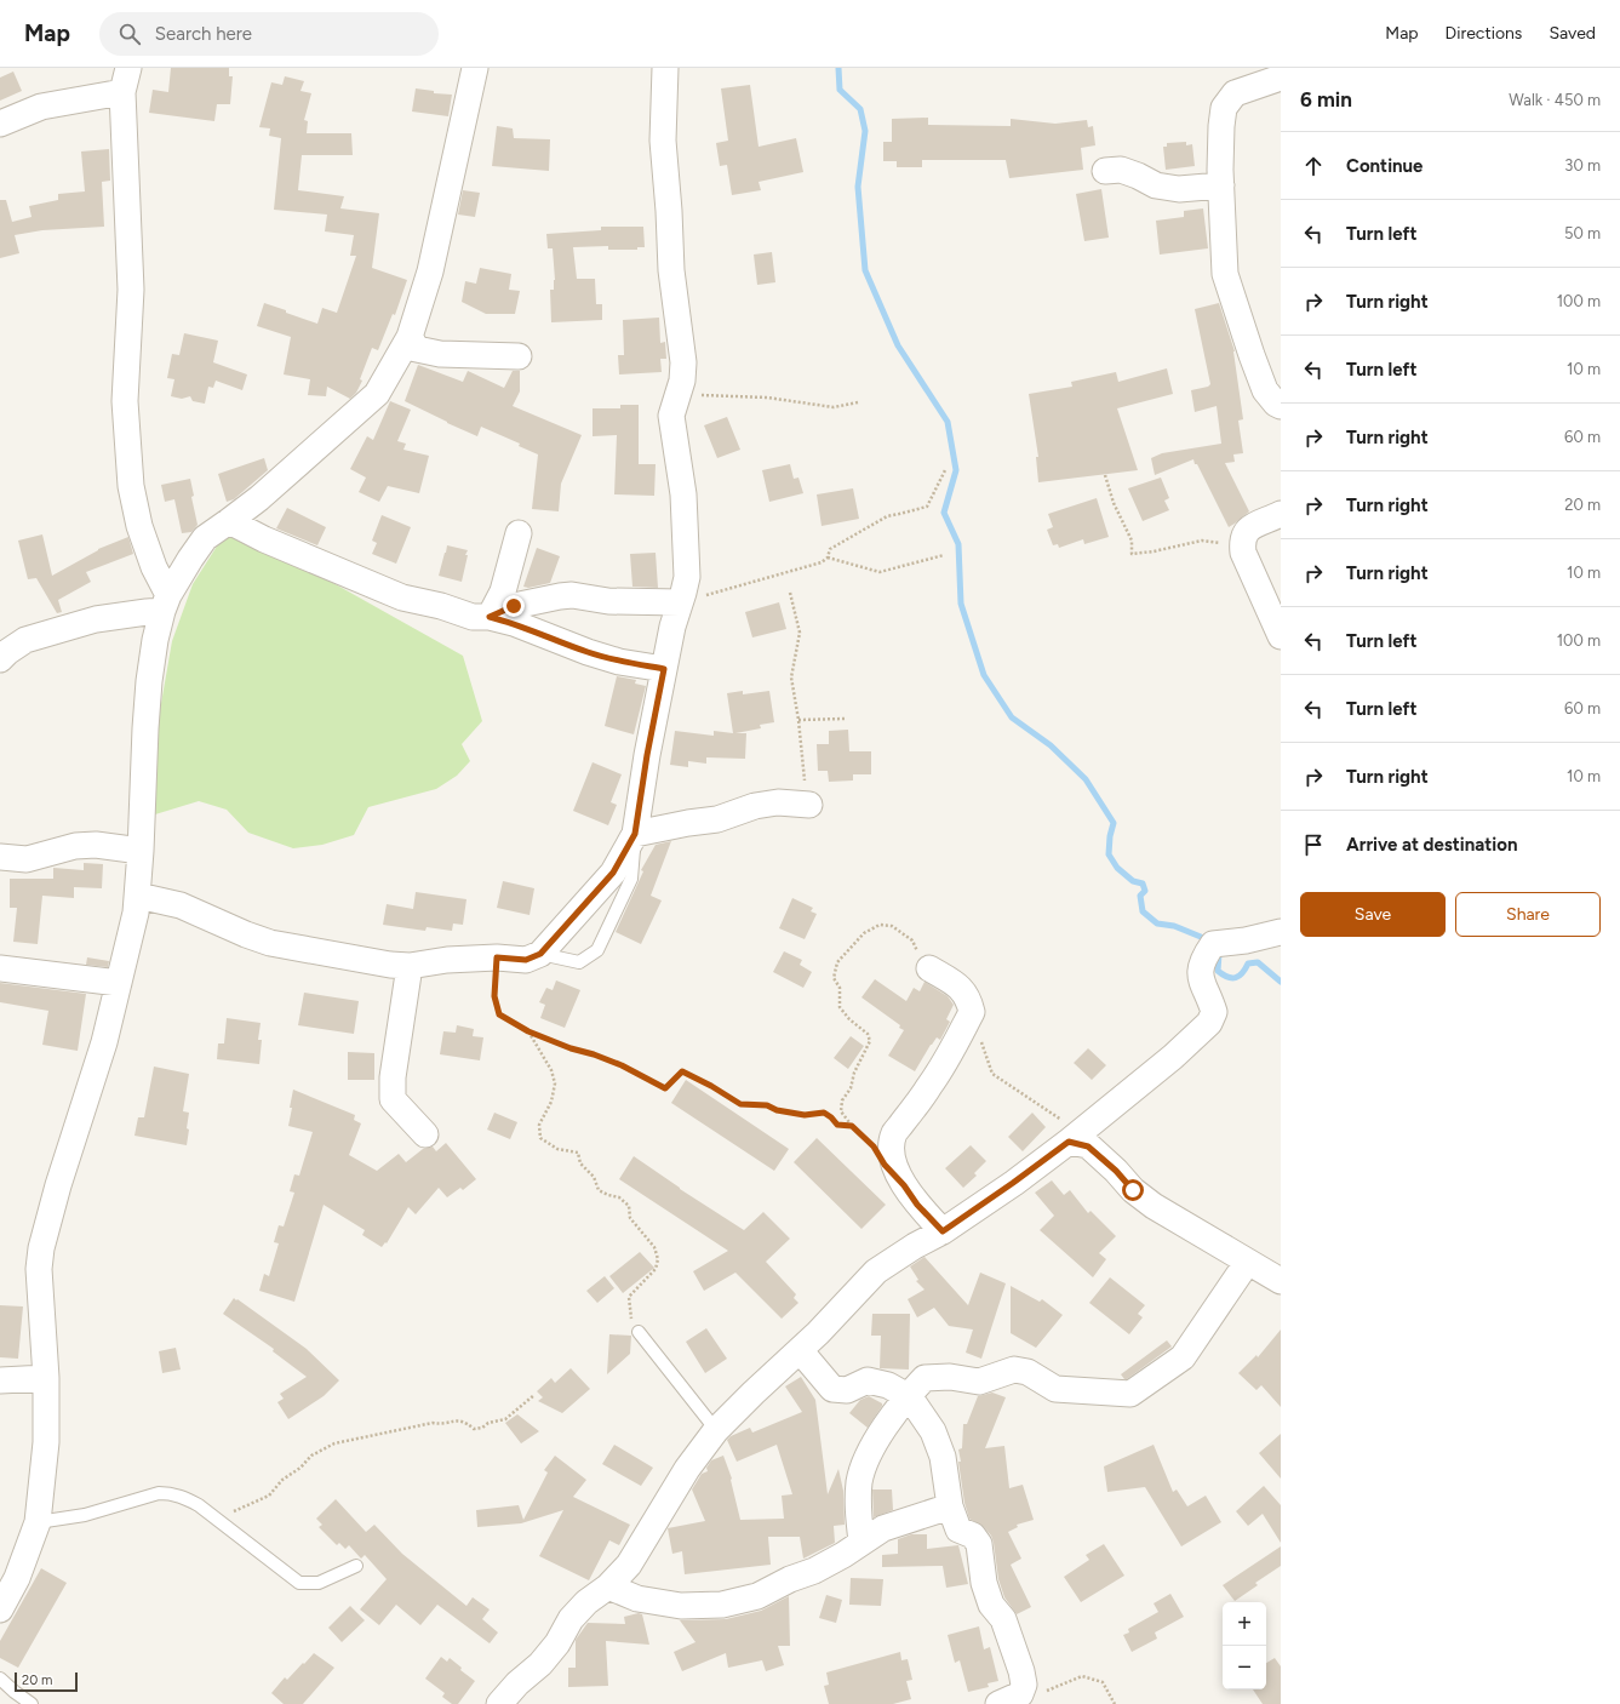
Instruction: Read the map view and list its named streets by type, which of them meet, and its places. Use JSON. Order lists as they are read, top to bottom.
{
  "scale_bar": "20 m",
  "page": {
    "header": "Map",
    "search": "Search here",
    "nav": ["Map", "Directions", "Saved"],
    "heading": ["6 min", "Walk · 450 m"],
    "list": [
      ["Continue", "30 m"],
      ["Turn left", "50 m"],
      ["Turn right", "100 m"],
      ["Turn left", "10 m"],
      ["Turn right", "60 m"],
      ["Turn right", "20 m"],
      ["Turn right", "10 m"],
      ["Turn left", "100 m"],
      ["Turn left", "60 m"],
      ["Turn right", "10 m"],
      "Arrive at destination"
    ],
    "buttons": ["Save", "Share"],
    "map_buttons": ["+", "−"],
    "scale": "20 m"
  }
}
